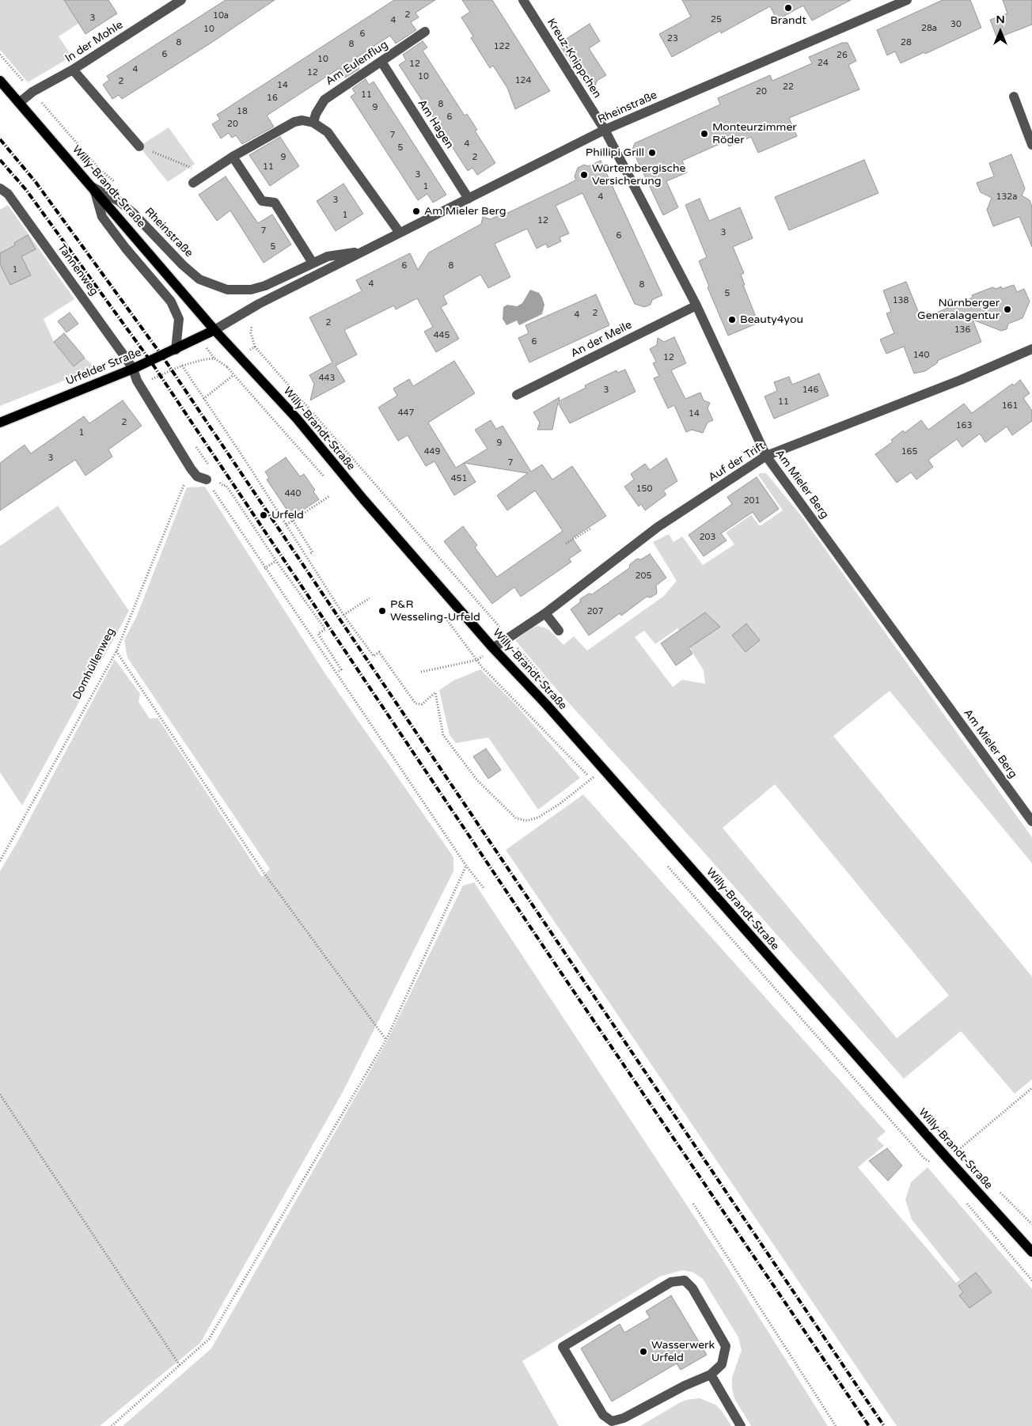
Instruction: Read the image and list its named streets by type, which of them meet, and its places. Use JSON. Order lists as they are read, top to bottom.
{
  "streets": {
    "main road": ["Willy-Brandt-Straße", "Urfelder Straße"],
    "street": [
      "In der Mohle",
      "Kreuz-Knippchen",
      "Am Eulenflug",
      "Rheinstraße",
      "Am Hagen",
      "Tannenweg",
      "An der Meile",
      "Auf der Trift",
      "Am Mieler Berg"
    ],
    "path": ["Domhüllenweg"]
  },
  "crossings": [
    ["In der Mohle", "Willy-Brandt-Straße"],
    ["Kreuz-Knippchen", "Rheinstraße"],
    ["Kreuz-Knippchen", "Am Mieler Berg"],
    ["Am Eulenflug", "Am Hagen"],
    ["Rheinstraße", "Am Hagen"],
    ["Rheinstraße", "Willy-Brandt-Straße"],
    ["Rheinstraße", "Urfelder Straße"],
    ["Rheinstraße", "Am Mieler Berg"],
    ["Willy-Brandt-Straße", "Urfelder Straße"],
    ["Willy-Brandt-Straße", "Auf der Trift"],
    ["Tannenweg", "Urfelder Straße"],
    ["An der Meile", "Am Mieler Berg"],
    ["Auf der Trift", "Am Mieler Berg"]
  ],
  "places": [
    "Brandt",
    "Monteurzimmer Röder",
    "Phillipi Grill",
    "Würtembergische Versicherung",
    "Am Mieler Berg",
    "Nürnberger Generalagentur",
    "Beauty4you",
    "Urfeld",
    "P&R Wesseling-Urfeld",
    "Wasserwerk Urfeld"
  ],
  "house_numbers": [
    "2",
    "10a",
    "3",
    "25",
    "4",
    "30",
    "28a",
    "10",
    "6",
    "23",
    "8",
    "28",
    "8",
    "122",
    "6",
    "26",
    "10",
    "24",
    "12",
    "4",
    "12",
    "10",
    "124",
    "2",
    "14",
    "22",
    "20",
    "11",
    "16",
    "8",
    "9",
    "18",
    "6",
    "20",
    "7",
    "4",
    "5",
    "9",
    "2",
    "11",
    "3",
    "1",
    "4",
    "132a",
    "3",
    "1",
    "12",
    "7",
    "3",
    "6",
    "5",
    "6",
    "8",
    "1",
    "4",
    "8",
    "5",
    "138",
    "2",
    "4",
    "2",
    "136",
    "445",
    "6",
    "140",
    "12",
    "443",
    "3",
    "146",
    "11",
    "161",
    "447",
    "14",
    "2",
    "163",
    "1",
    "9",
    "449",
    "165",
    "3",
    "7",
    "451",
    "150",
    "440",
    "201",
    "203",
    "205",
    "207"
  ],
  "north": "top"
}
